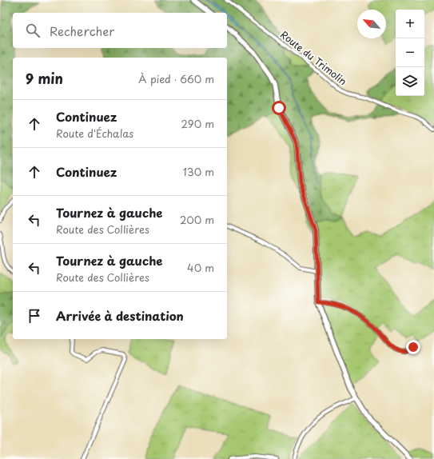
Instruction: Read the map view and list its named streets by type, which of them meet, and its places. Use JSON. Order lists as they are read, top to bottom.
{
  "streets": {
    "street": ["Route du Trimolin"]
  },
  "north": "top left",
  "page": {
    "map_buttons": ["+", "−"],
    "search": "Rechercher",
    "heading": ["9 min", "À pied · 660 m"],
    "list": [
      ["Continuez", "Route d'Échalas", "290 m"],
      ["Continuez", "130 m"],
      ["Tournez à gauche", "Route des Collières", "200 m"],
      ["Tournez à gauche", "Route des Collières", "40 m"],
      "Arrivée à destination"
    ]
  }
}
